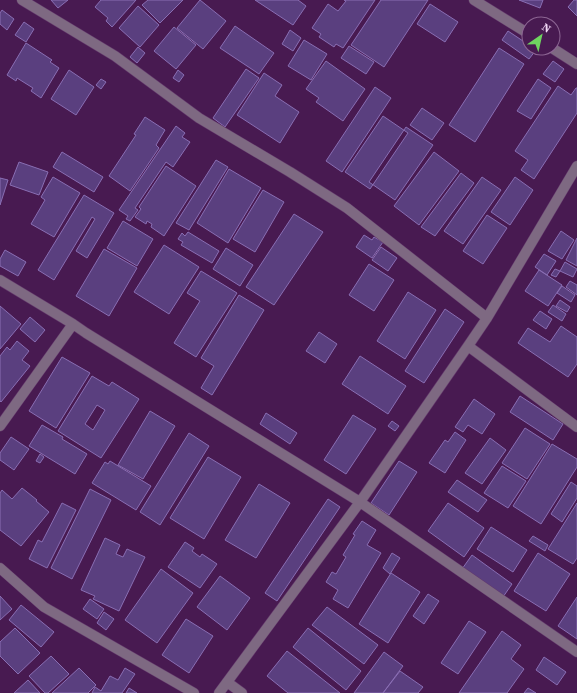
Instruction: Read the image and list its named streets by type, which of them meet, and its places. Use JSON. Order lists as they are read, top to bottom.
{
  "north": "top right"
}
